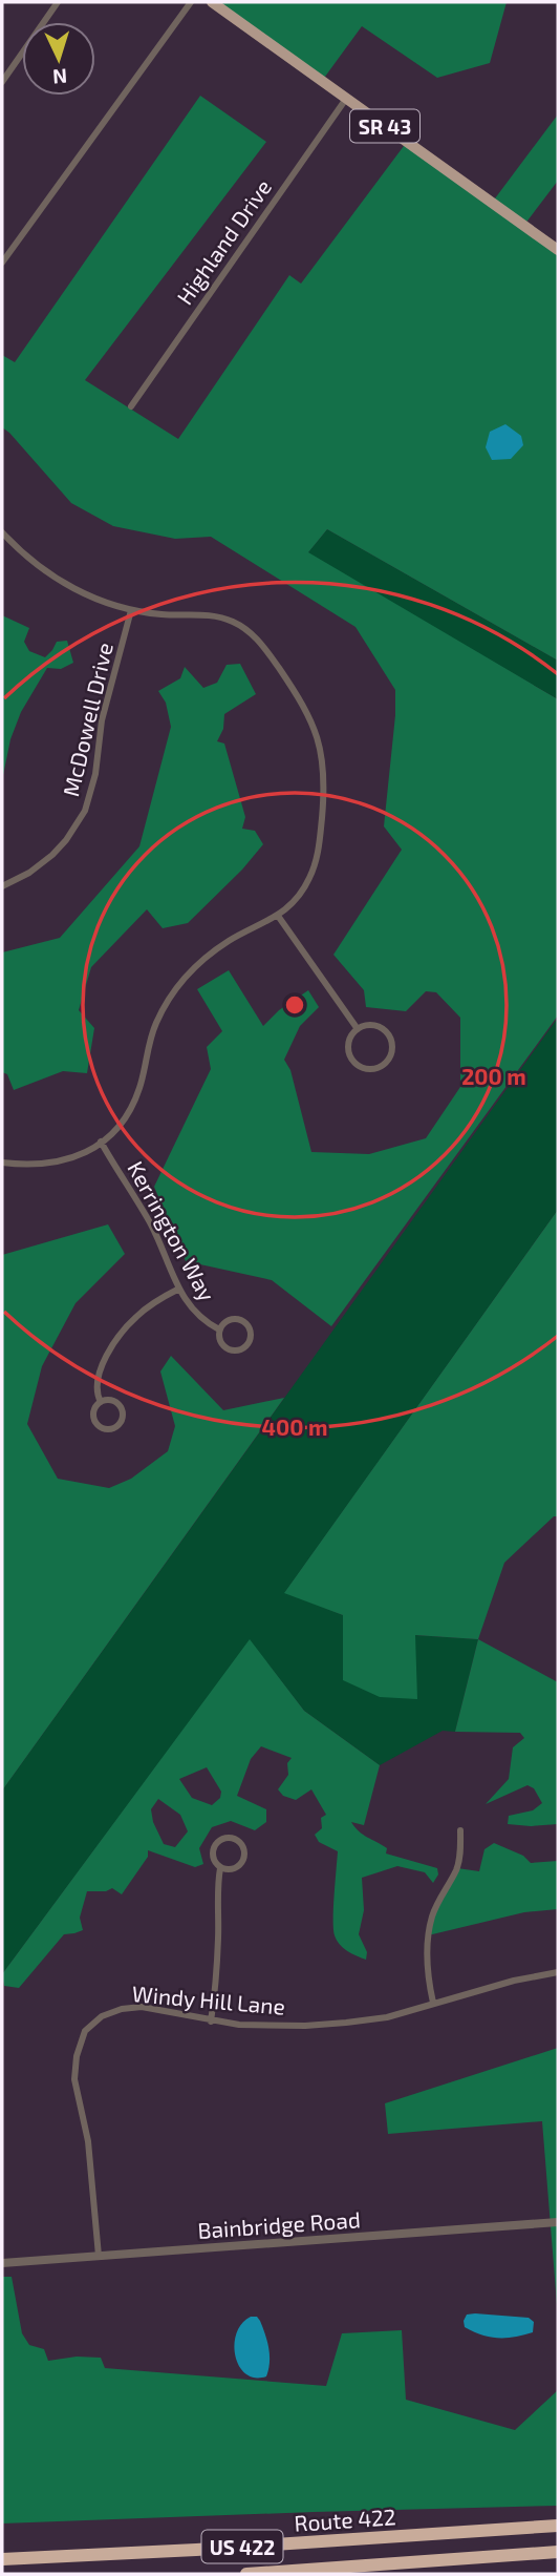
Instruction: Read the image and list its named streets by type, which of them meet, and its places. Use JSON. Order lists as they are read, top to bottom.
{
  "streets": {
    "highway": ["Route 422", "US 422"],
    "main road": ["SR 43"],
    "street": [
      "Highland Drive",
      "McDowell Drive",
      "Kerrington Way",
      "Windy Hill Lane",
      "Bainbridge Road"
    ]
  },
  "crossings": [
    ["SR 43", "Highland Drive"],
    ["Windy Hill Lane", "Bainbridge Road"]
  ],
  "north": "bottom",
  "rings": ["200 m", "400 m"]
}
